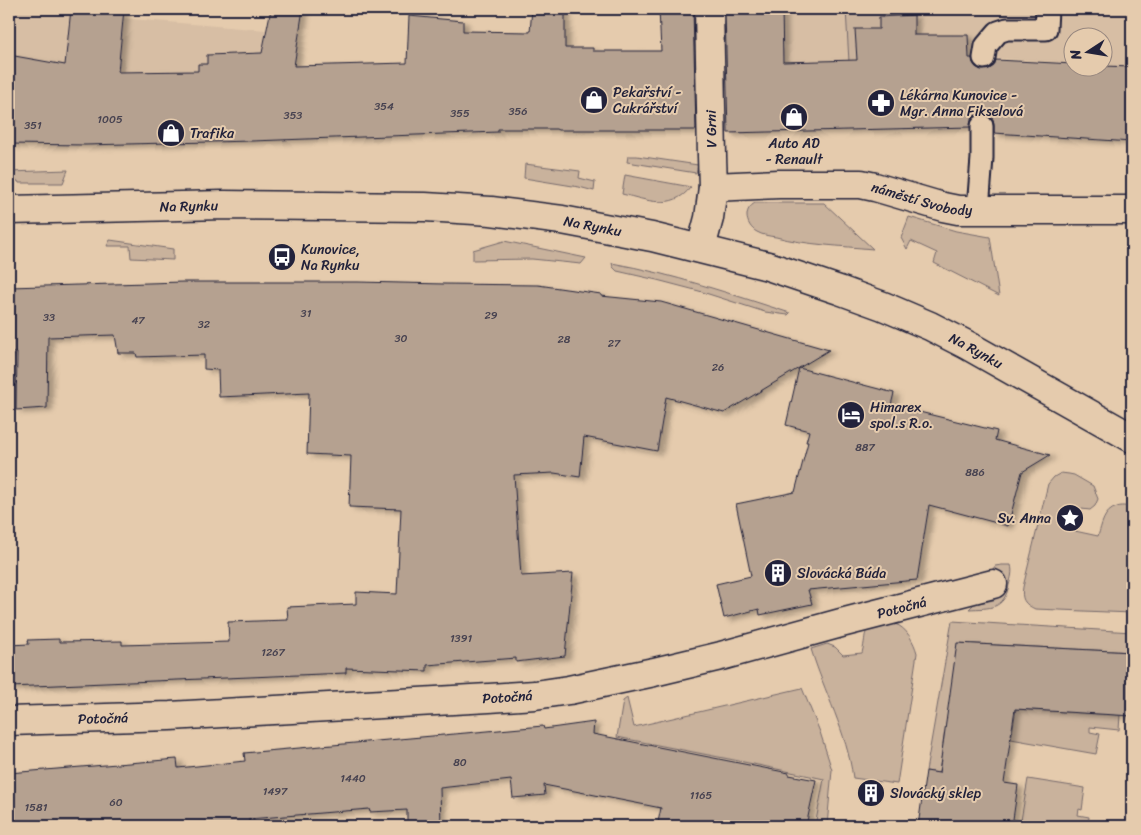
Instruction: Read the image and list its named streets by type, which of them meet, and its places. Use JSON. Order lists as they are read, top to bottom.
{
  "streets": {
    "street": [
      "V Grni",
      "náměstí Svobody",
      "Na Rynku",
      "Potočná"
    ]
  },
  "crossings": [
    ["V Grni", "náměstí Svobody"],
    ["V Grni", "Na Rynku"]
  ],
  "places": {
    "shop": ["Pekařství - Cukrářství", "Auto AD - Renault", "Trafika"],
    "pharmacy": ["Lékárna Kunovice - Mgr. Anna Fikselová"],
    "bus stop": ["Kunovice, Na Rynku"],
    "hotel": ["Himarex spol.s R.o."],
    "place": ["Sv. Anna"],
    "building": ["Slovácká Búda", "Slovácký sklep"]
  },
  "house_numbers": [
    "354",
    "356",
    "355",
    "353",
    "1005",
    "351",
    "31",
    "29",
    "33",
    "47",
    "32",
    "30",
    "28",
    "27",
    "26",
    "887",
    "886",
    "1391",
    "1267",
    "80",
    "1440",
    "1497",
    "1165",
    "60",
    "1581"
  ],
  "north": "left"
}
